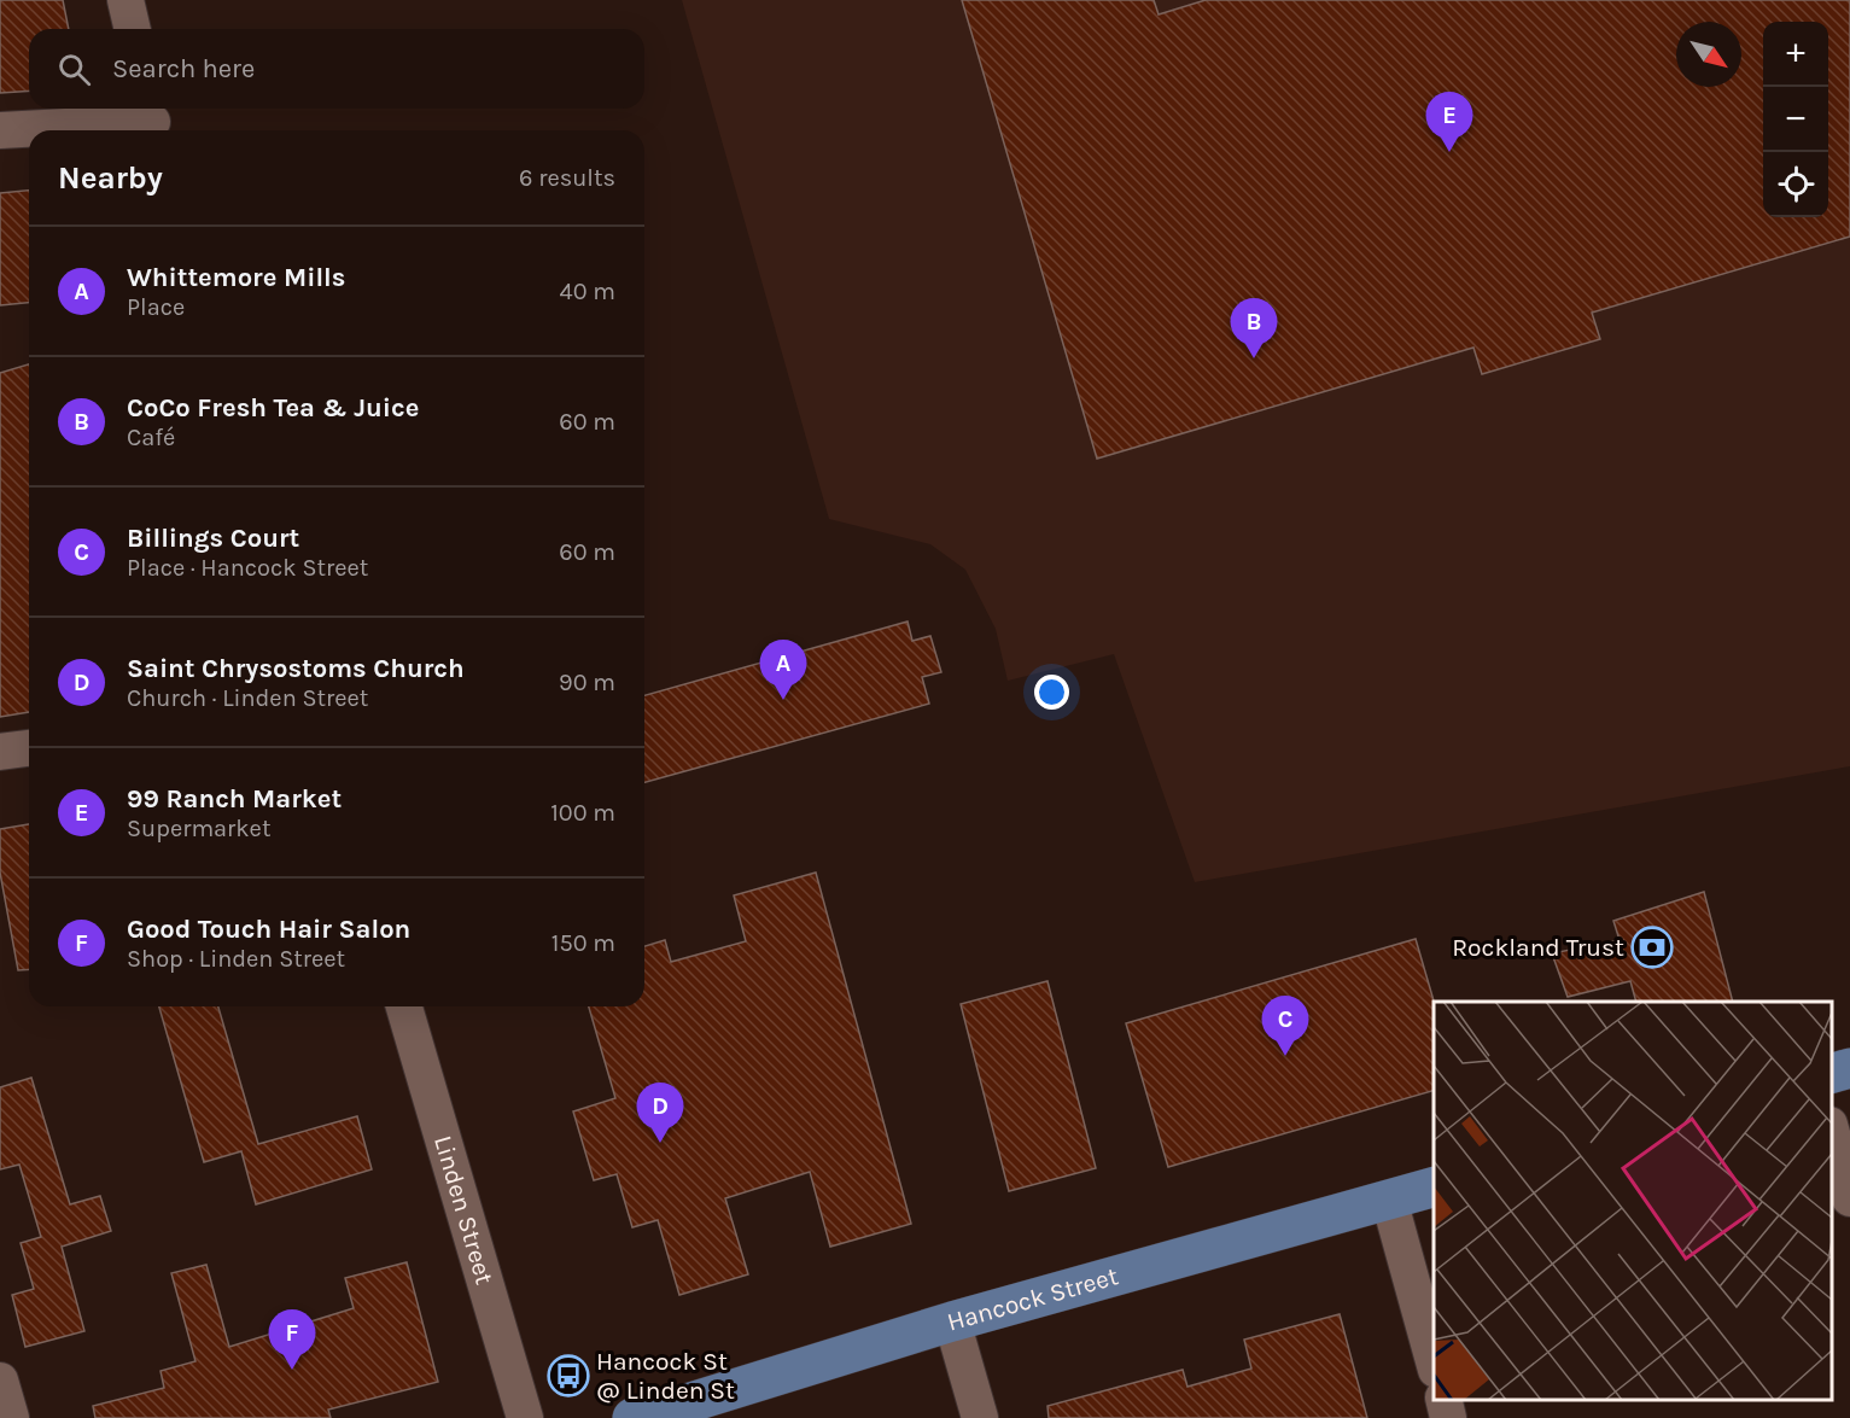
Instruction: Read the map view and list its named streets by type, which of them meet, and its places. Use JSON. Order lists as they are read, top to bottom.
{
  "streets": {
    "main road": ["Hancock Street"],
    "street": ["Linden Street"]
  },
  "places": {
    "bank": ["Rockland Trust"],
    "bus stop": ["Hancock St @ Linden St"]
  },
  "north": "bottom right",
  "page": {
    "map_buttons": ["+", "−"],
    "search": "Search here",
    "pins": [
      "E",
      "B",
      "A",
      "C",
      "D",
      "F"
    ],
    "heading": ["Nearby", "6 results"],
    "list": [
      {
        "mark": "A",
        "name": "Whittemore Mills",
        "note": "Place",
        "value": "40 m"
      },
      {
        "mark": "B",
        "name": "CoCo Fresh Tea & Juice",
        "note": "Café",
        "value": "60 m"
      },
      {
        "mark": "C",
        "name": "Billings Court",
        "note": "Place · Hancock Street",
        "value": "60 m"
      },
      {
        "mark": "D",
        "name": "Saint Chrysostoms Church",
        "note": "Church · Linden Street",
        "value": "90 m"
      },
      {
        "mark": "E",
        "name": "99 Ranch Market",
        "note": "Supermarket",
        "value": "100 m"
      },
      {
        "mark": "F",
        "name": "Good Touch Hair Salon",
        "note": "Shop · Linden Street",
        "value": "150 m"
      }
    ]
  }
}
